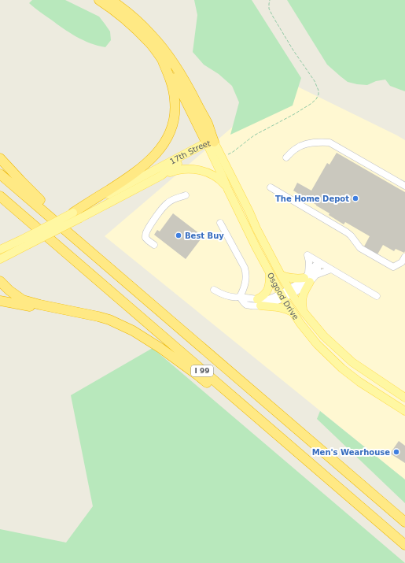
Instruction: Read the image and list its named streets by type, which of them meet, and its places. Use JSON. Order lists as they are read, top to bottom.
{
  "streets": {
    "highway": ["I 99"],
    "main road": ["17th Street", "Osgood Drive"]
  },
  "crossings": [
    ["17th Street", "Osgood Drive"]
  ],
  "places": ["The Home Depot", "Best Buy", "Men's Wearhouse"]
}
